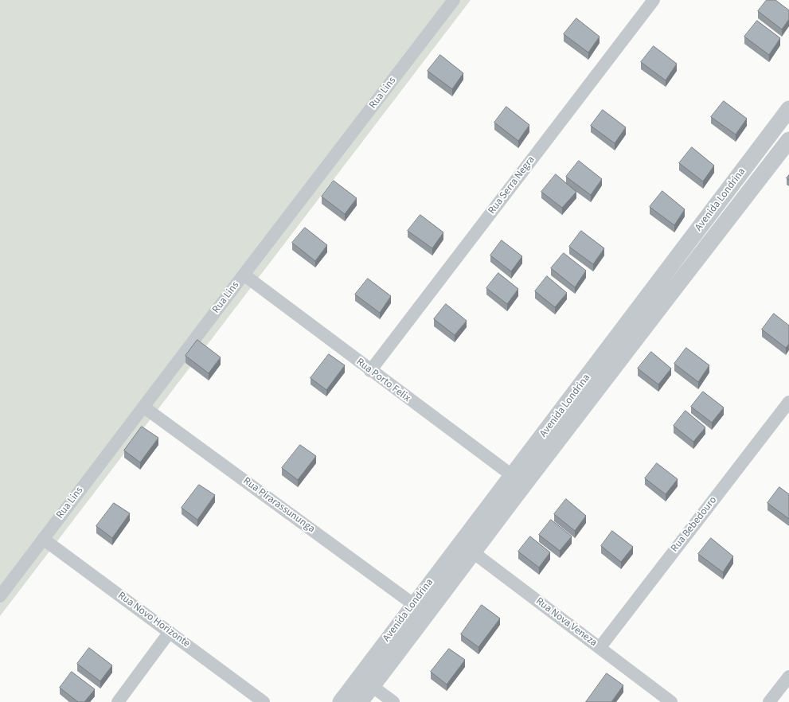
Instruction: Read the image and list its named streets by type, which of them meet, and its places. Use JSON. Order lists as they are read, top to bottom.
{
  "streets": {
    "street": [
      "Rua Lins",
      "Rua Serra Negra",
      "Avenida Londrina",
      "Rua Porto Felix",
      "Rua Pirarassununga",
      "Rua Bebedouro",
      "Rua Novo Horizonte",
      "Rua Nova Veneza"
    ]
  },
  "crossings": [
    ["Rua Lins", "Rua Porto Felix"],
    ["Rua Lins", "Rua Pirarassununga"],
    ["Rua Lins", "Rua Novo Horizonte"],
    ["Rua Serra Negra", "Rua Porto Felix"],
    ["Avenida Londrina", "Rua Porto Felix"],
    ["Avenida Londrina", "Rua Pirarassununga"],
    ["Avenida Londrina", "Rua Nova Veneza"],
    ["Rua Bebedouro", "Rua Nova Veneza"]
  ]
}
